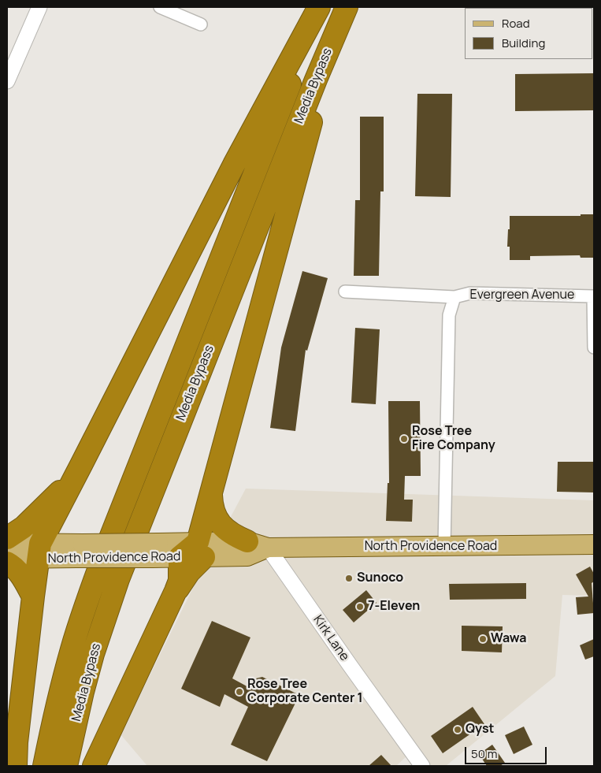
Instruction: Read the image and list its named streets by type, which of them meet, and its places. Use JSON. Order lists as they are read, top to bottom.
{
  "streets": {
    "highway": ["Media Bypass"],
    "main road": ["North Providence Road"],
    "street": ["Evergreen Avenue", "Kirk Lane"]
  },
  "crossings": [
    ["Evergreen Avenue", "North Providence Road"],
    ["North Providence Road", "Kirk Lane"]
  ],
  "places": [
    "Rose Tree Fire Company",
    "Sunoco",
    "7-Eleven",
    "Wawa",
    "Rose Tree Corporate Center 1",
    "Qyst"
  ],
  "legend": ["Road", "Building"],
  "scale_bar": "50 m"
}
